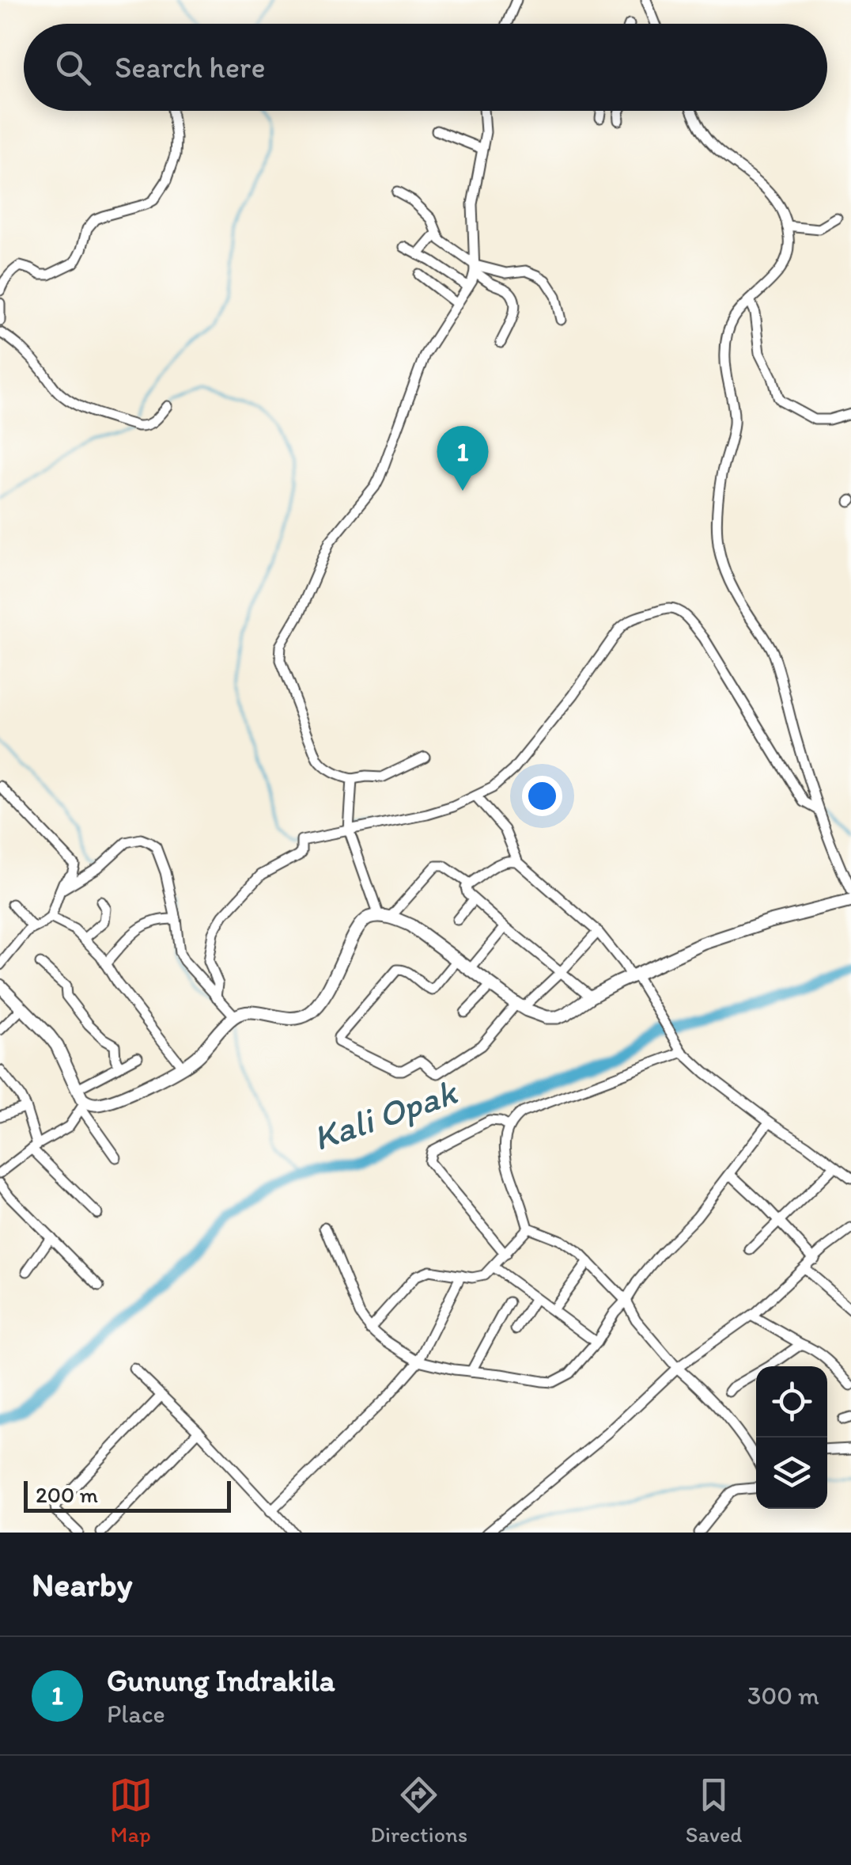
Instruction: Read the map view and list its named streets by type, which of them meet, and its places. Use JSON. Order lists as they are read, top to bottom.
{
  "water": ["Kali Opak"],
  "scale_bar": "200 m",
  "page": {
    "search": "Search here",
    "pins": "1",
    "scale": "200 m",
    "heading": "Nearby",
    "list": [
      {
        "mark": "1",
        "name": "Gunung Indrakila",
        "note": "Place",
        "value": "300 m"
      }
    ],
    "nav": ["Map", "Directions", "Saved"]
  }
}
